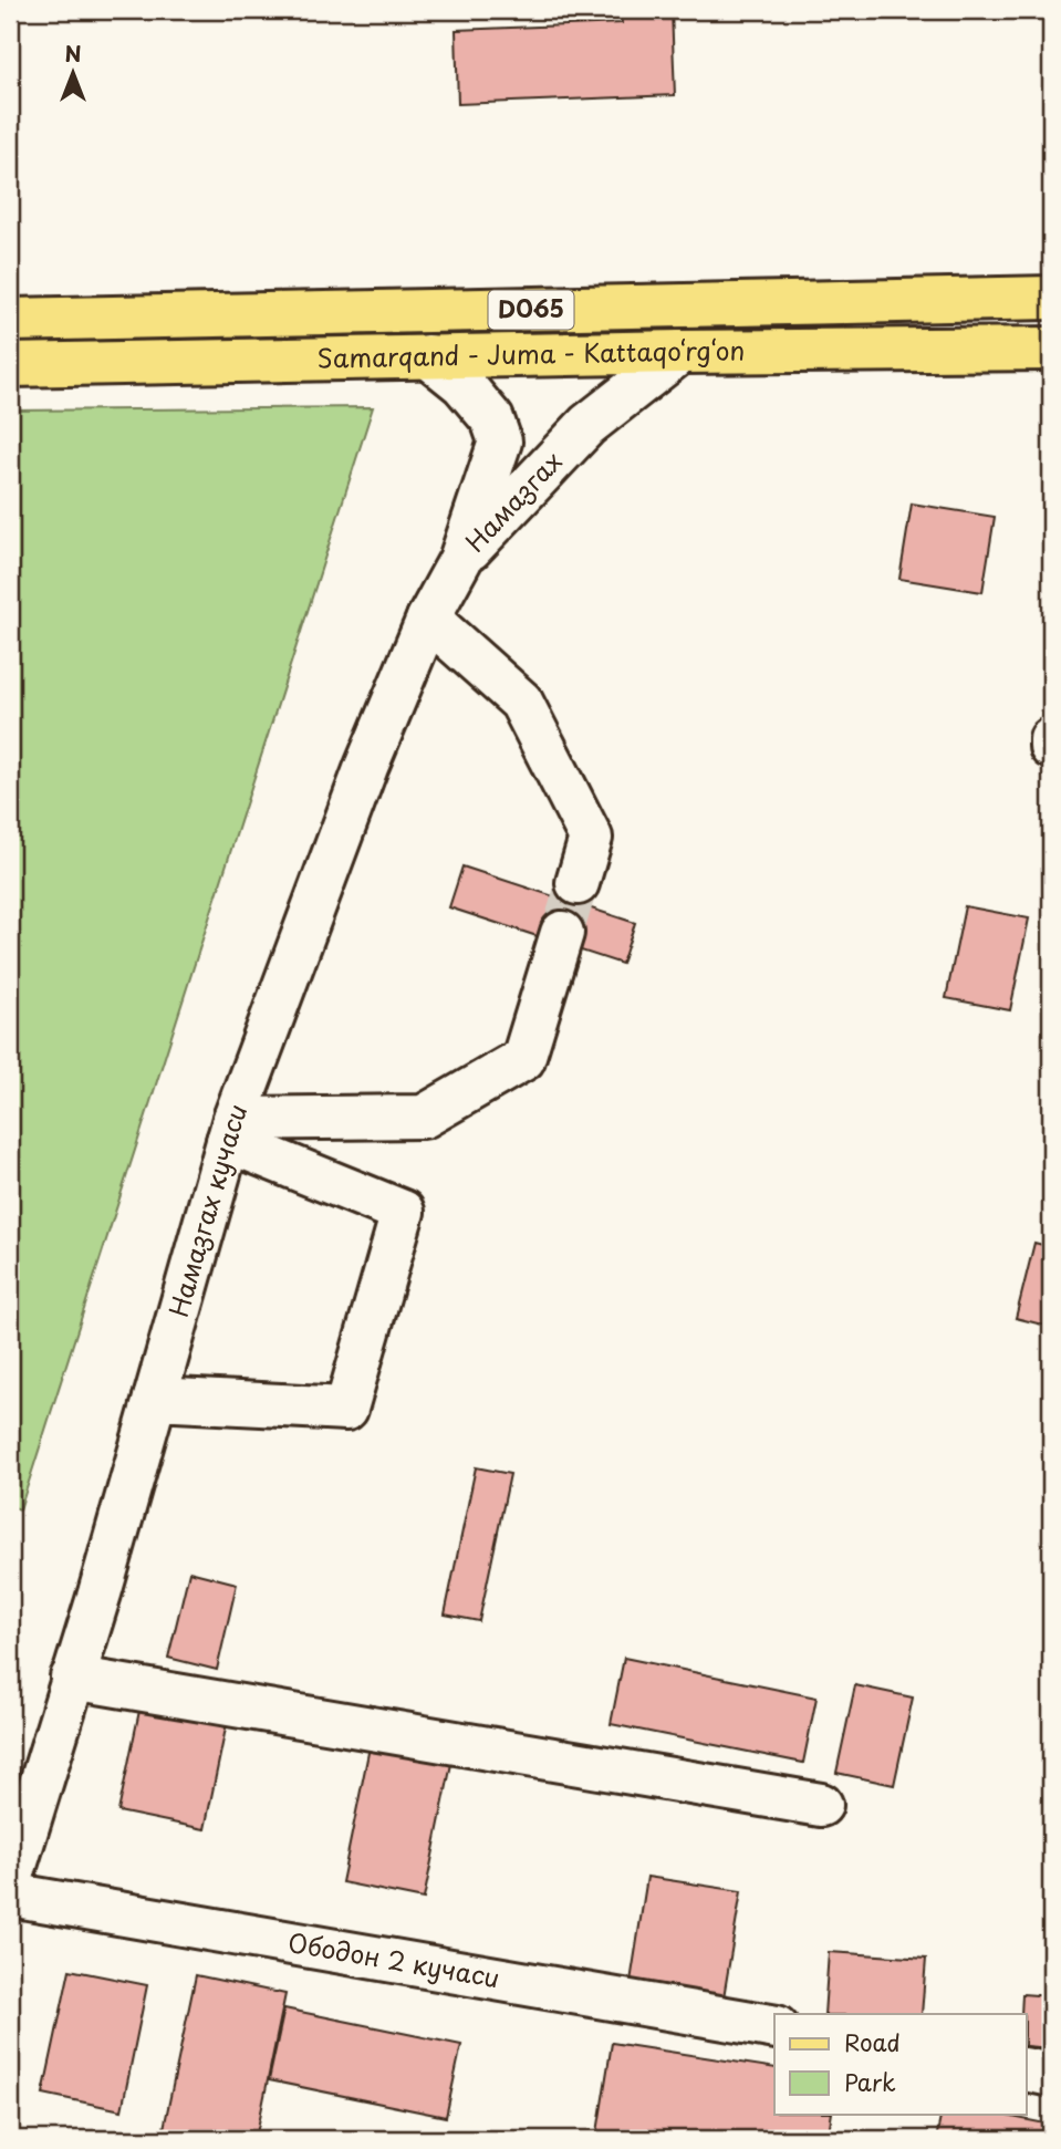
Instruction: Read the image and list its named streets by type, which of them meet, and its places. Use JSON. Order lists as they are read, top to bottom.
{
  "streets": {
    "main road": ["D065", "Samarqand - Juma - Kattaqo‘rg‘on"],
    "street": ["Намазгах", "Намазгах кучаси", "Ободон 2 кучаси"]
  },
  "crossings": [
    ["Samarqand - Juma - Kattaqo‘rg‘on", "Намазгах"],
    ["Намазгах", "Намазгах кучаси"]
  ],
  "legend": ["Road", "Park"],
  "north": "top"
}
